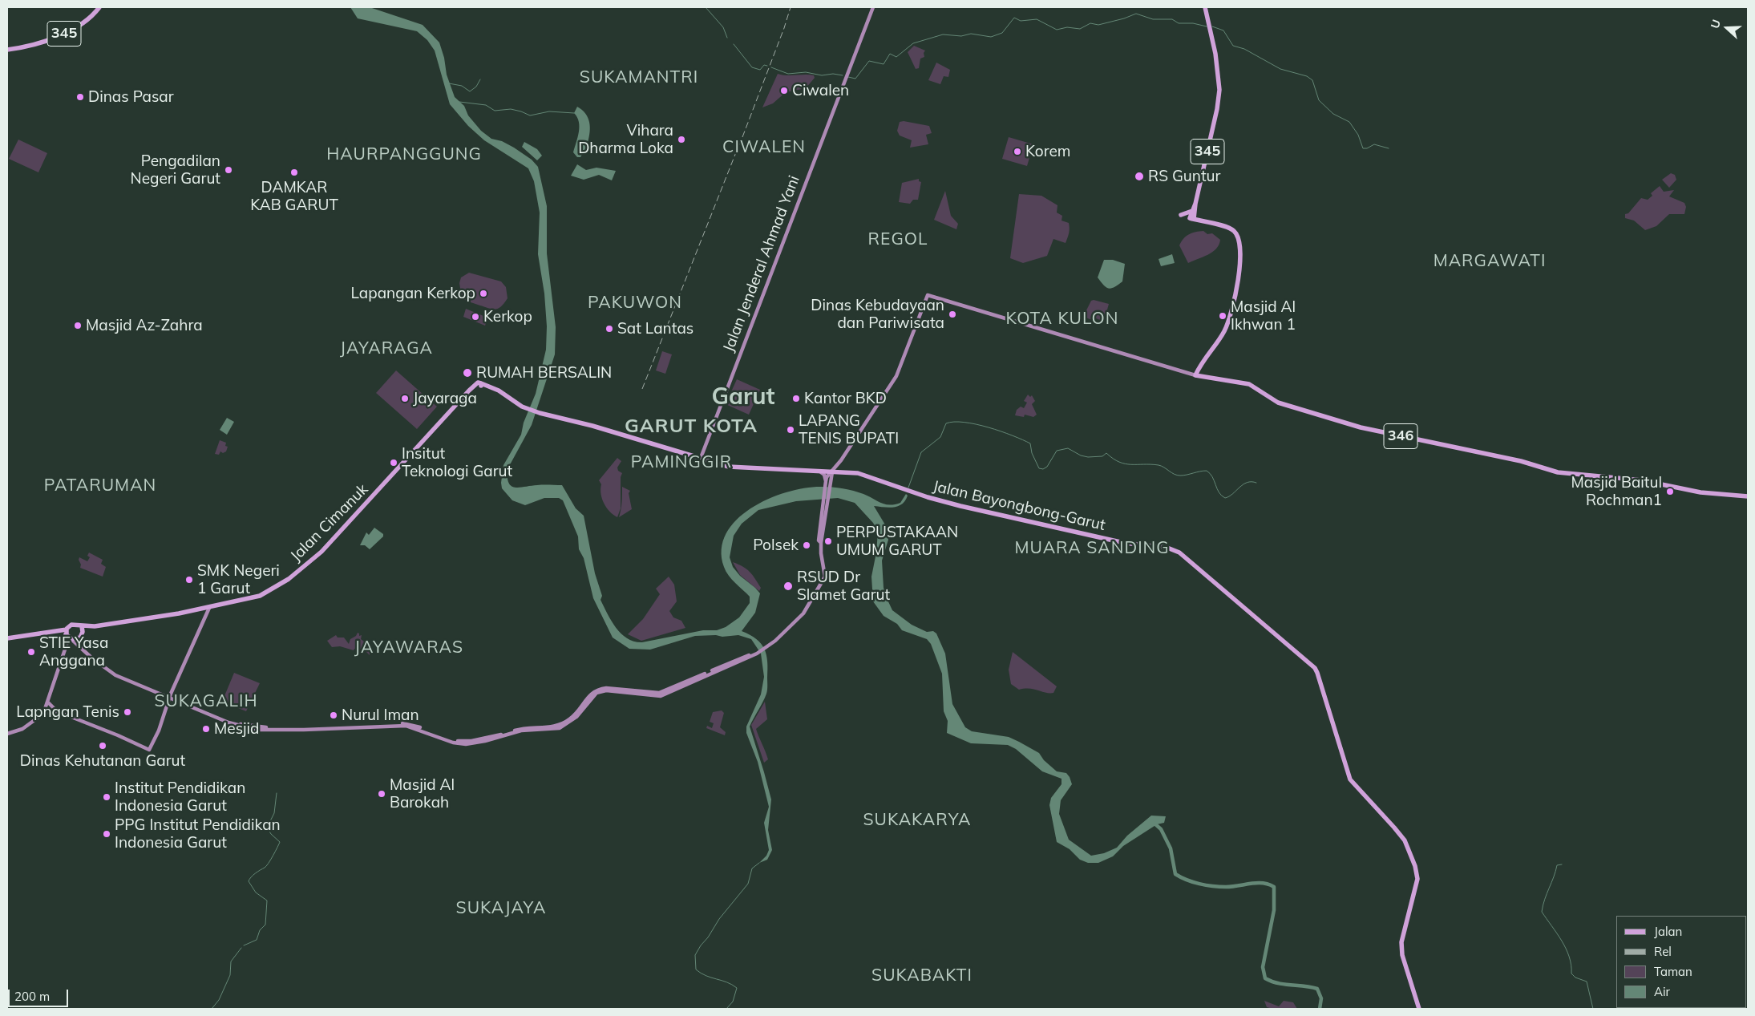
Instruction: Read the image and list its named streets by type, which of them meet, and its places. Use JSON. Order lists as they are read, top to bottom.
{
  "streets": {
    "main road": [
      "345",
      "Jalan Jenderal Ahmad Yani",
      "346",
      "Jalan Bayongbong-Garut",
      "Jalan Cimanuk"
    ]
  },
  "crossings": [
    ["345", "346"],
    ["Jalan Jenderal Ahmad Yani", "Jalan Cimanuk"],
    ["Jalan Bayongbong-Garut", "Jalan Cimanuk"]
  ],
  "districts": [
    "SUKAMANTRI",
    "CIWALEN",
    "HAURPANGGUNG",
    "REGOL",
    "MARGAWATI",
    "PAKUWON",
    "KOTA KULON",
    "JAYARAGA",
    "Garut",
    "GARUT KOTA",
    "PAMINGGIR",
    "PATARUMAN",
    "MUARA SANDING",
    "JAYAWARAS",
    "SUKAGALIH",
    "SUKAKARYA",
    "SUKAJAYA",
    "SUKABAKTI"
  ],
  "places": [
    "Ciwalen",
    "Dinas Pasar",
    "Vihara Dharma Loka",
    "Korem",
    "Pengadilan Negeri Garut",
    "DAMKAR KAB GARUT",
    "RS Guntur",
    "Lapangan Kerkop",
    "Dinas Kebudayaan dan Pariwisata",
    "Masjid Al Ikhwan 1",
    "Kerkop",
    "Masjid Az-Zahra",
    "Sat Lantas",
    "RUMAH BERSALIN",
    "Jayaraga",
    "Kantor BKD",
    "LAPANG TENIS BUPATI",
    "Insitut Teknologi Garut",
    "Masjid Baitul Rochman1",
    "PERPUSTAKAAN UMUM GARUT",
    "Polsek",
    "SMK Negeri 1 Garut",
    "RSUD Dr Slamet Garut",
    "STIE Yasa Anggana",
    "Lapngan Tenis",
    "Nurul Iman",
    "Mesjid",
    "Dinas Kehutanan Garut",
    "Masjid Al Barokah",
    "Institut Pendidikan Indonesia Garut",
    "PPG Institut Pendidikan Indonesia Garut"
  ],
  "legend": [
    "Jalan",
    "Rel",
    "Taman",
    "Air"
  ],
  "scale_bar": "200 m",
  "north": "left"
}
